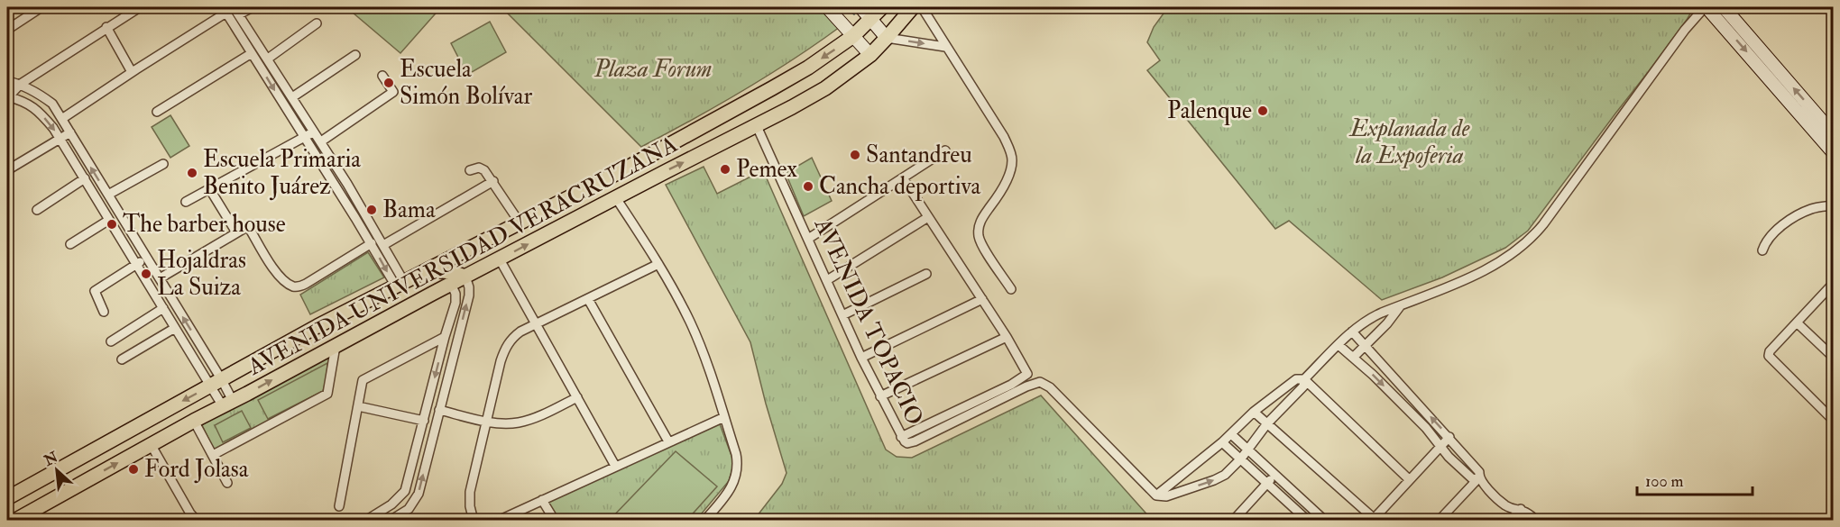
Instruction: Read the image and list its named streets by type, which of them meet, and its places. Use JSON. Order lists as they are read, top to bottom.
{
  "streets": {
    "main road": ["AVENIDA UNIVERSIDAD VERACRUZANA"],
    "street": ["AVENIDA TOPACIO"]
  },
  "crossings": [
    ["AVENIDA UNIVERSIDAD VERACRUZANA", "AVENIDA TOPACIO"]
  ],
  "parks": ["Plaza Forum", "Explanada de la Expoferia"],
  "places": [
    "Escuela Simón Bolívar",
    "Palenque",
    "Santandreu",
    "Pemex",
    "Escuela Primaria Benito Juárez",
    "Cancha deportiva",
    "Bama",
    "The barber house",
    "Hojaldras La Suiza",
    "Ford Jolasa"
  ],
  "scale_bar": "100 m",
  "north": "top left"
}
